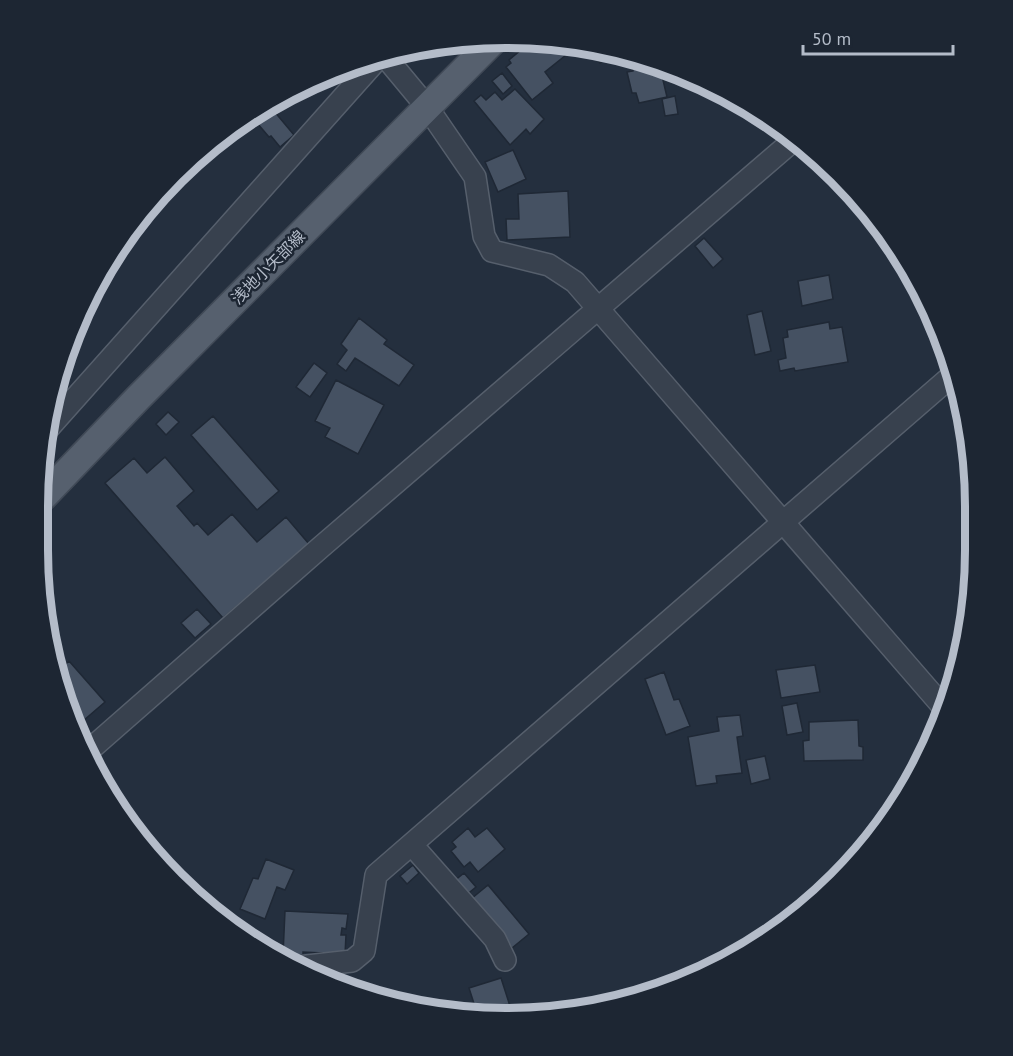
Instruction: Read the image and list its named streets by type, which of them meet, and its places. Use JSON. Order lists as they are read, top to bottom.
{
  "streets": {
    "main road": ["浅地小矢部線"]
  },
  "scale_bar": "50 m"
}
